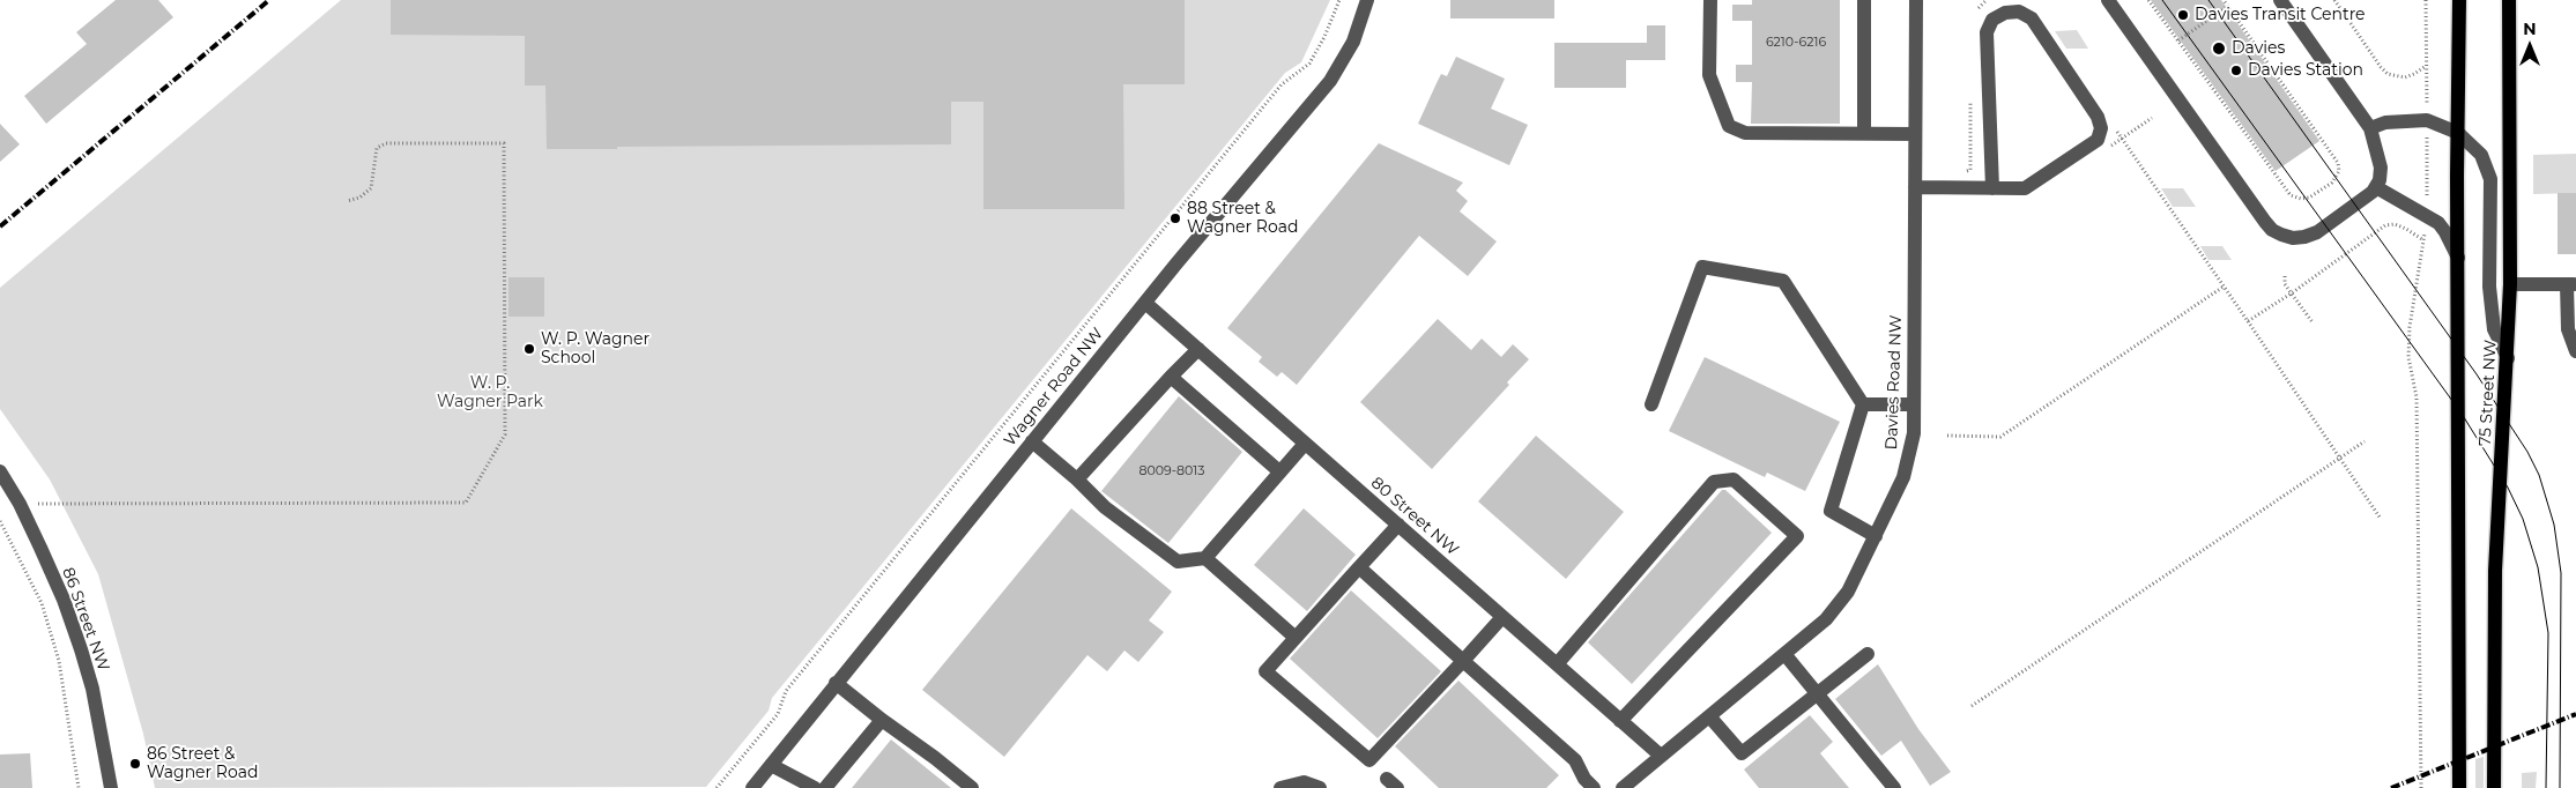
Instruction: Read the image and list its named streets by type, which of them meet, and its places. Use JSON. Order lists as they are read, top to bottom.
{
  "streets": {
    "main road": ["75 Street NW"],
    "street": [
      "Davies Road NW",
      "Wagner Road NW",
      "80 Street NW",
      "86 Street NW"
    ]
  },
  "crossings": [
    ["Davies Road NW", "80 Street NW"],
    ["Wagner Road NW", "80 Street NW"]
  ],
  "parks": ["W. P. Wagner Park"],
  "places": [
    "Davies Transit Centre",
    "Davies",
    "Davies Station",
    "88 Street & Wagner Road",
    "W. P. Wagner School",
    "86 Street & Wagner Road"
  ],
  "house_numbers": ["6210-6216", "8009-8013"],
  "north": "top"
}
